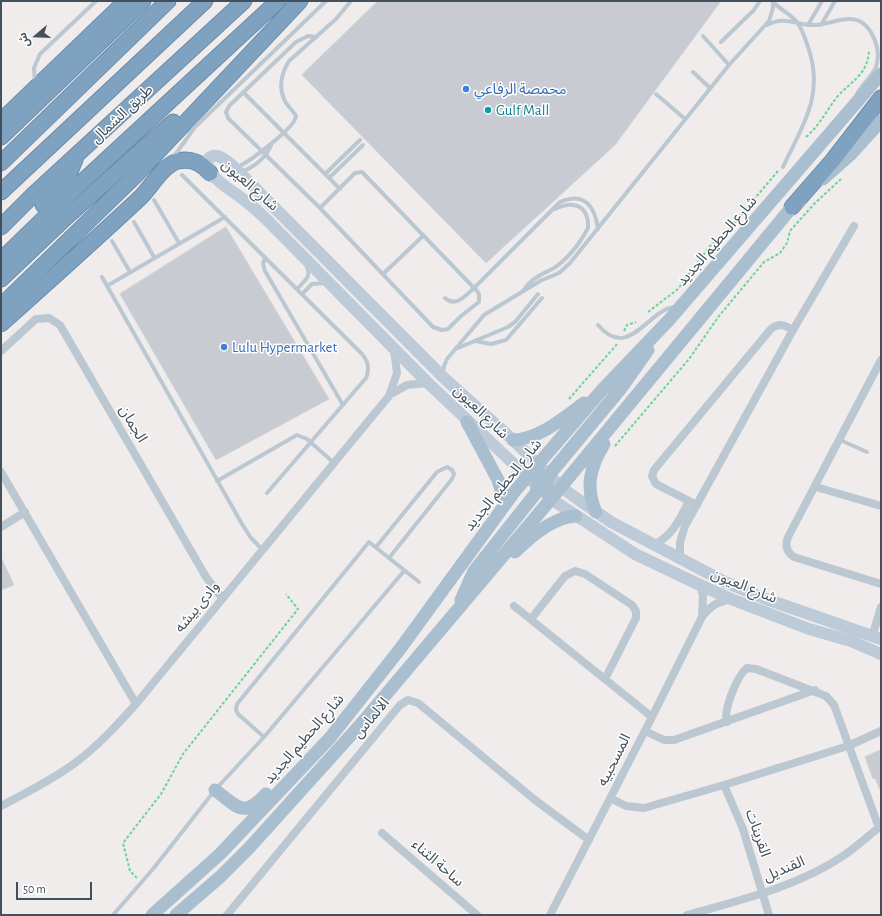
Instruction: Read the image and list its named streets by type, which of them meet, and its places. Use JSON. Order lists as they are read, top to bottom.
{
  "streets": {
    "highway": ["طريق الشمال"],
    "main road": ["شارع العيون", "شارع الحطيم الجديد"],
    "street": [
      "الجمان",
      "وادى بيشه",
      "الالماس",
      "المسحبيه",
      "القرينات",
      "ساحة الثناء",
      "القنديل"
    ]
  },
  "crossings": [
    ["شارع العيون", "شارع الحطيم الجديد"],
    ["شارع العيون", "وادى بيشه"],
    ["شارع العيون", "المسحبيه"],
    ["الجمان", "وادى بيشه"],
    ["الالماس", "المسحبيه"],
    ["القرينات", "القنديل"]
  ],
  "places": ["محمصة الرفاعي", "Gulf Mall", "Lulu Hypermarket"],
  "scale_bar": "50 m",
  "north": "left"
}
